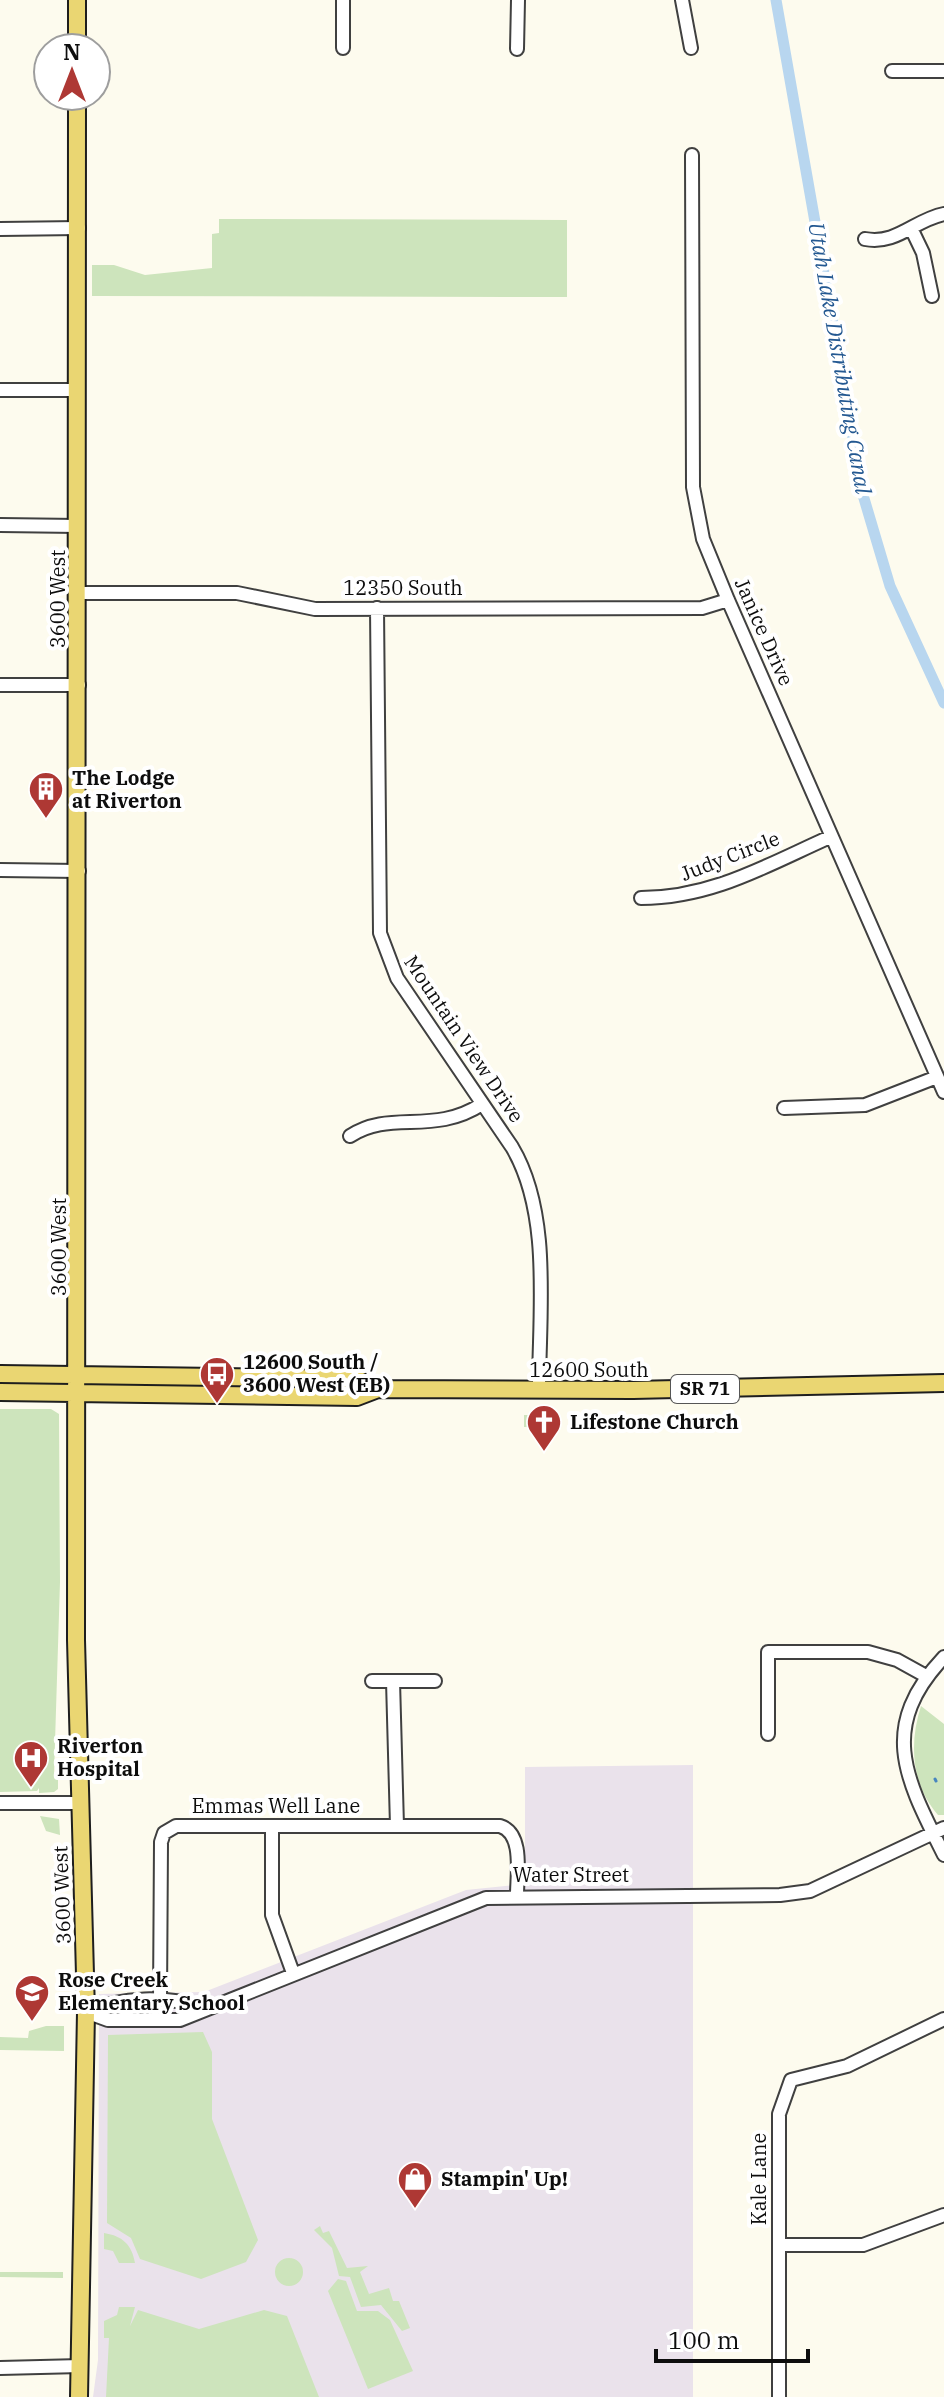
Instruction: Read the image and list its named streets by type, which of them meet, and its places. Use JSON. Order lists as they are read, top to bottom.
{
  "streets": {
    "main road": ["3600 West", "12600 South", "SR 71"],
    "street": [
      "12350 South",
      "Janice Drive",
      "Judy Circle",
      "Mountain View Drive",
      "Emmas Well Lane",
      "Water Street",
      "Kale Lane"
    ]
  },
  "crossings": [
    ["12350 South", "3600 West"],
    ["12350 South", "Janice Drive"],
    ["12350 South", "Mountain View Drive"],
    ["3600 West", "12600 South"],
    ["3600 West", "Water Street"],
    ["Janice Drive", "Judy Circle"],
    ["Mountain View Drive", "12600 South"],
    ["Emmas Well Lane", "Water Street"]
  ],
  "water": ["Utah Lake Distributing Canal"],
  "places": {
    "building": ["The Lodge at Riverton"],
    "bus stop": ["12600 South / 3600 West (EB)"],
    "church": ["Lifestone Church"],
    "hospital": ["Riverton Hospital"],
    "school or university": ["Rose Creek Elementary School"],
    "shop": ["Stampin' Up!"]
  },
  "scale_bar": "100 m",
  "north": "top"
}
